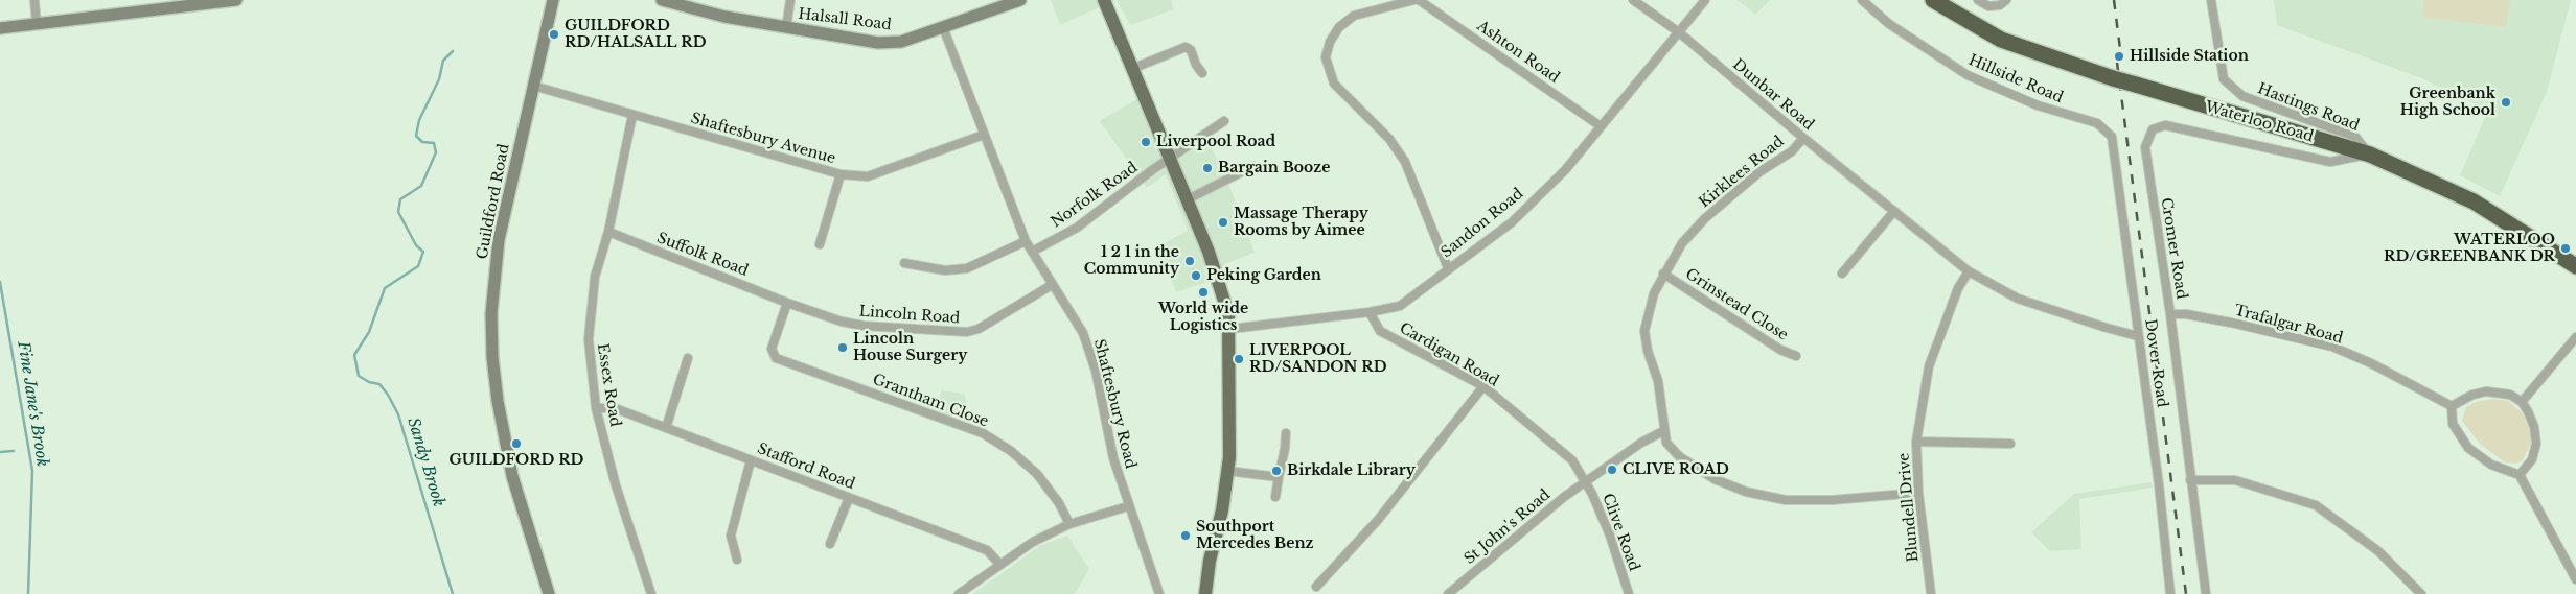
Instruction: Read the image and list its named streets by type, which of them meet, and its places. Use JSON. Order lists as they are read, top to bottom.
{
  "streets": {
    "highway": ["Waterloo Road"],
    "street": [
      "Halsall Road",
      "Ashton Road",
      "Hillside Road",
      "Dunbar Road",
      "Hastings Road",
      "Shaftesbury Avenue",
      "Kirklees Road",
      "Norfolk Road",
      "Guildford Road",
      "Sandon Road",
      "Cromer Road",
      "Suffolk Road",
      "Grinstead Close",
      "Lincoln Road",
      "Trafalgar Road",
      "Cardigan Road",
      "Dover Road",
      "Essex Road",
      "Grantham Close",
      "Shaftesbury Road",
      "Stafford Road",
      "Blundell Drive",
      "St John's Road",
      "Clive Road"
    ]
  },
  "crossings": [
    ["Halsall Road", "Shaftesbury Road"],
    ["Ashton Road", "Sandon Road"],
    ["Hillside Road", "Dover Road"],
    ["Dunbar Road", "Kirklees Road"],
    ["Dunbar Road", "Sandon Road"],
    ["Dunbar Road", "Dover Road"],
    ["Dunbar Road", "Blundell Drive"],
    ["Hastings Road", "Waterloo Road"],
    ["Hastings Road", "Cromer Road"],
    ["Waterloo Road", "Cromer Road"],
    ["Shaftesbury Avenue", "Guildford Road"],
    ["Shaftesbury Avenue", "Essex Road"],
    ["Shaftesbury Avenue", "Shaftesbury Road"],
    ["Kirklees Road", "Grinstead Close"],
    ["Norfolk Road", "Shaftesbury Road"],
    ["Sandon Road", "Cardigan Road"],
    ["Cromer Road", "Trafalgar Road"],
    ["Suffolk Road", "Lincoln Road"],
    ["Suffolk Road", "Essex Road"],
    ["Suffolk Road", "Grantham Close"],
    ["Lincoln Road", "Grantham Close"],
    ["Lincoln Road", "Shaftesbury Road"],
    ["Cardigan Road", "St John's Road"],
    ["Cardigan Road", "Clive Road"],
    ["Essex Road", "Stafford Road"],
    ["St John's Road", "Clive Road"]
  ],
  "water": ["Fine Jane's Brook", "Sandy Brook"],
  "places": [
    "GUILDFORD RD/HALSALL RD",
    "Hillside Station",
    "Greenbank High School",
    "Liverpool Road",
    "Bargain Booze",
    "Massage Therapy Rooms by Aimee",
    "WATERLOO RD/GREENBANK DR",
    "1 2 1 in the Community",
    "Peking Garden",
    "World wide Logistics",
    "Lincoln House Surgery",
    "LIVERPOOL RD/SANDON RD",
    "GUILDFORD RD",
    "CLIVE ROAD",
    "Birkdale Library",
    "Southport Mercedes Benz"
  ]
}
